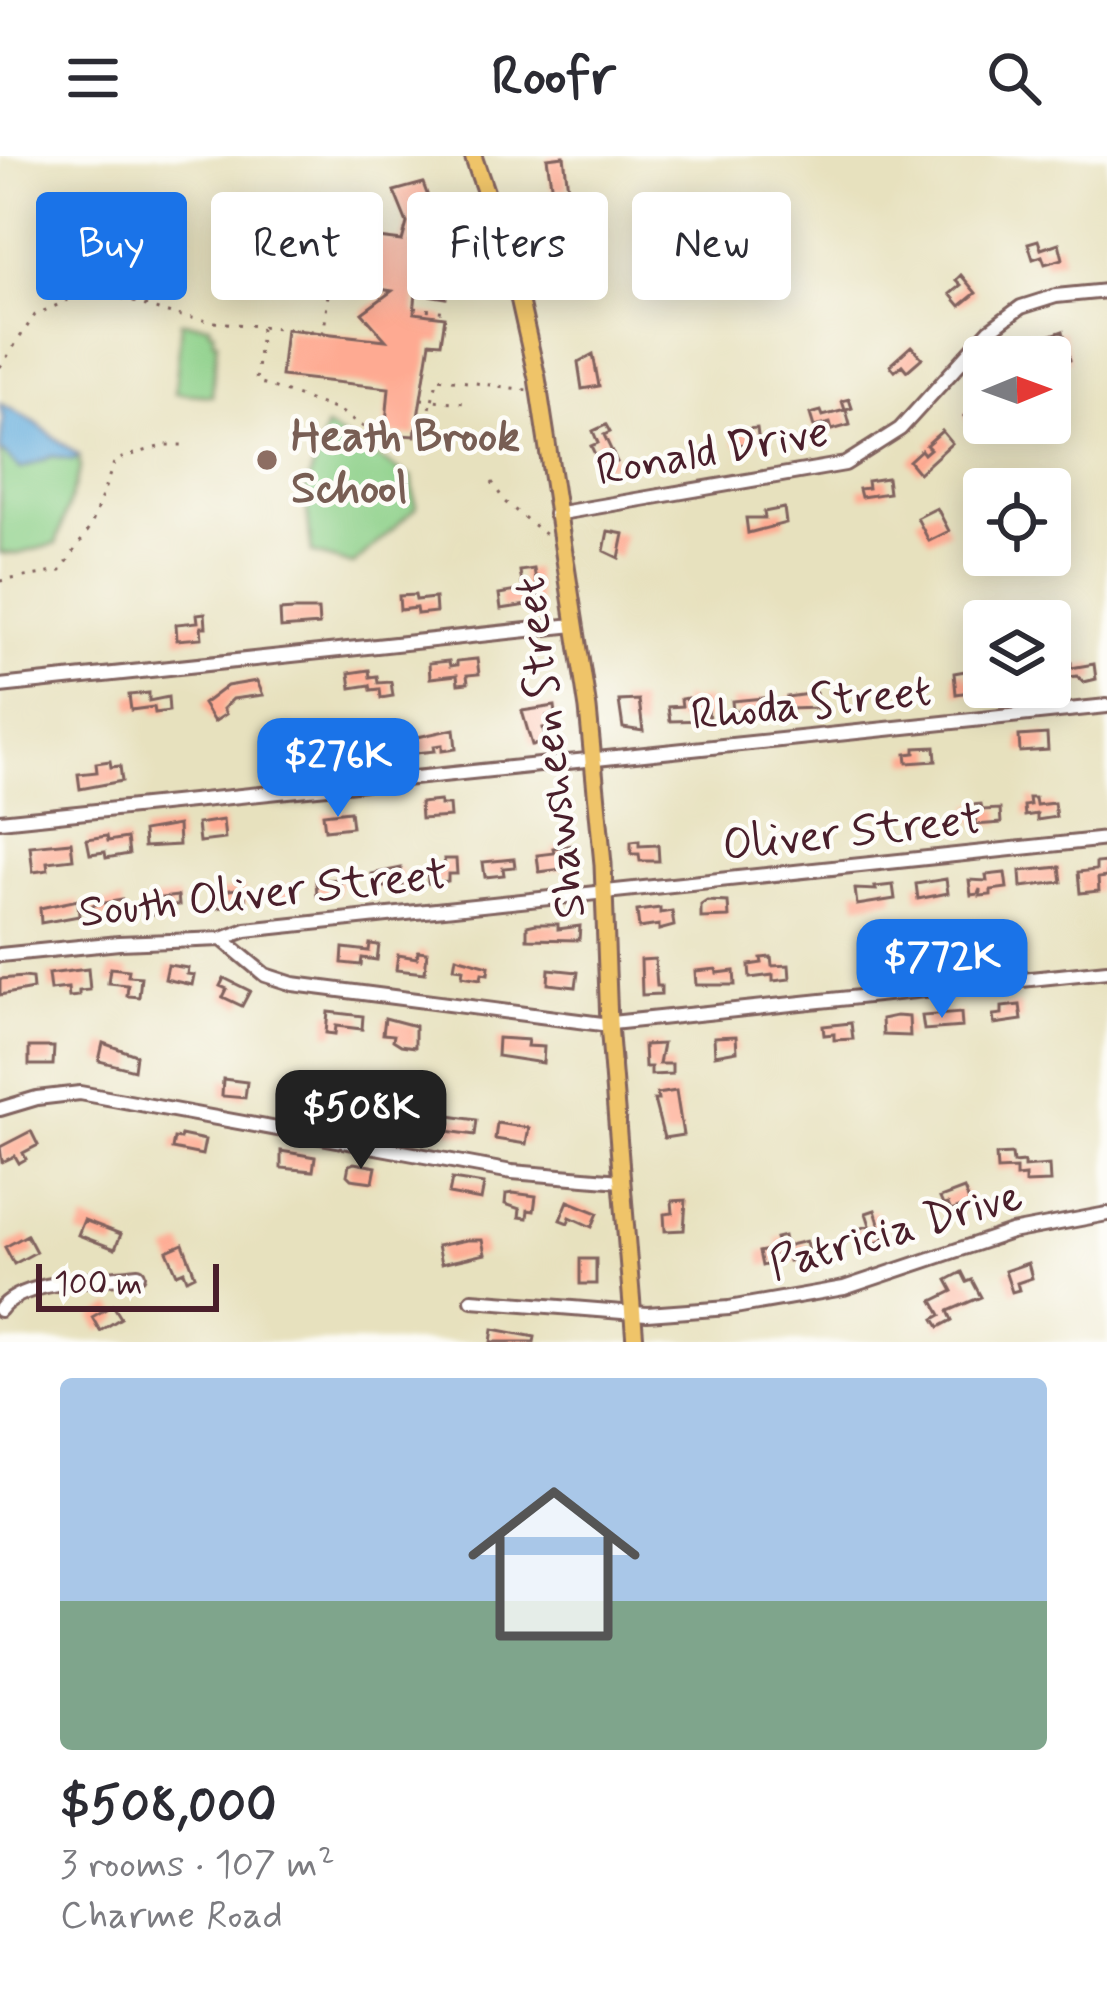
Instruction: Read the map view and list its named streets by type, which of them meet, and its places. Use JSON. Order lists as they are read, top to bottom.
{
  "streets": {
    "main road": ["Shawsheen Street"],
    "street": [
      "Ronald Drive",
      "Rhoda Street",
      "Oliver Street",
      "South Oliver Street",
      "Patricia Drive"
    ]
  },
  "crossings": [
    ["Ronald Drive", "Shawsheen Street"],
    ["Rhoda Street", "Shawsheen Street"],
    ["Shawsheen Street", "Oliver Street"],
    ["Shawsheen Street", "South Oliver Street"],
    ["Shawsheen Street", "Patricia Drive"],
    ["Oliver Street", "South Oliver Street"]
  ],
  "places": ["Heath Brook School"],
  "scale_bar": "100 m",
  "north": "right",
  "page": {
    "header": "Roofr",
    "chip": [
      "Buy",
      "Rent",
      "Filters",
      "New"
    ],
    "price": ["$276K", "$772K", "$508K"],
    "scale": "100 m",
    "list": [
      {
        "name": "$508,000",
        "note": "3 rooms · 107 m² · Charme Road"
      }
    ]
  }
}
